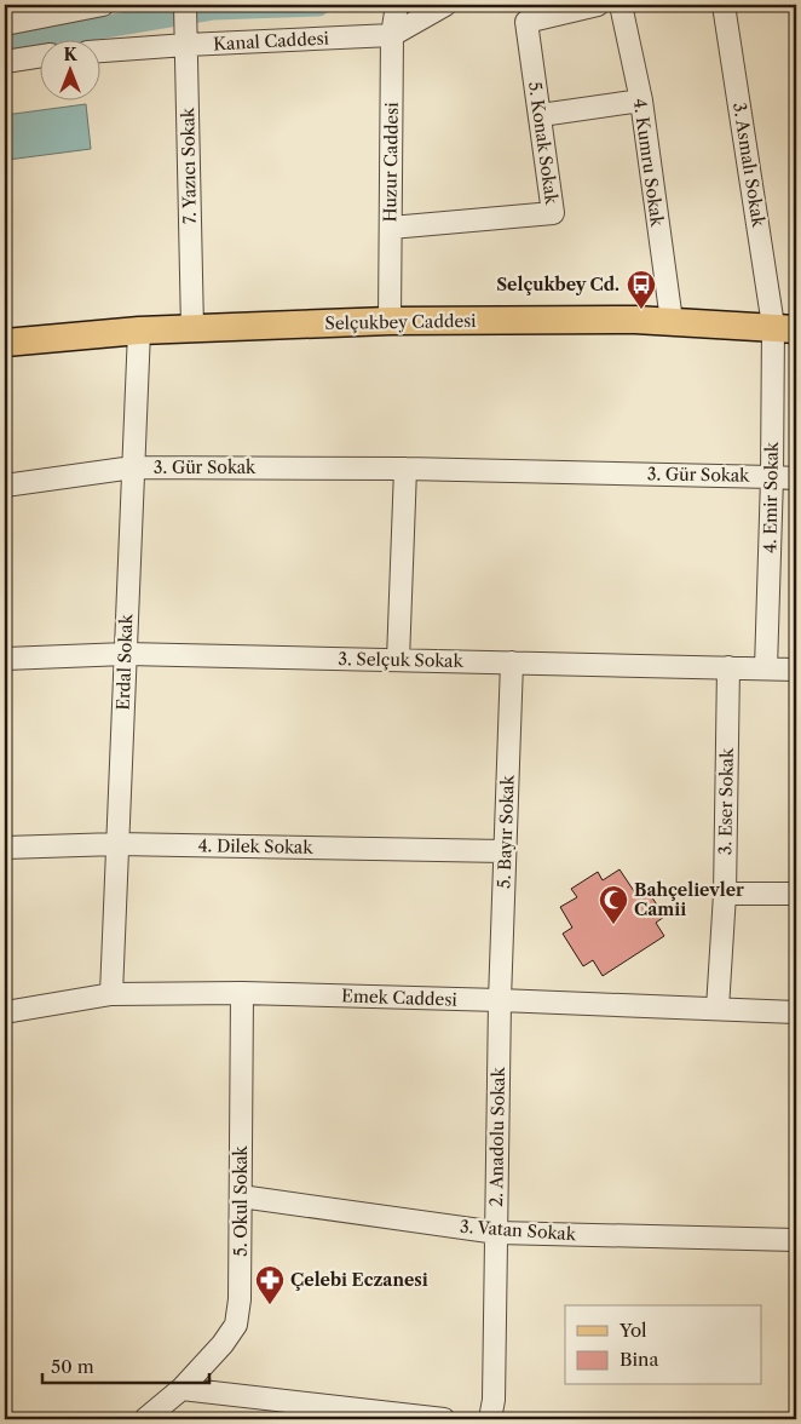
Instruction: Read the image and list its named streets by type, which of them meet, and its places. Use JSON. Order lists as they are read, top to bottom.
{
  "streets": {
    "main road": ["Selçukbey Caddesi"],
    "street": [
      "Kanal Caddesi",
      "5. Konak Sokak",
      "Huzur Caddesi",
      "4. Kumru Sokak",
      "3. Asmalı Sokak",
      "7. Yazıcı Sokak",
      "3. Gür Sokak",
      "4. Emir Sokak",
      "3. Selçuk Sokak",
      "Erdal Sokak",
      "3. Eser Sokak",
      "5. Bayır Sokak",
      "4. Dilek Sokak",
      "Emek Caddesi",
      "2. Anadolu Sokak",
      "5. Okul Sokak",
      "3. Vatan Sokak"
    ]
  },
  "crossings": [
    ["Kanal Caddesi", "Huzur Caddesi"],
    ["Kanal Caddesi", "7. Yazıcı Sokak"],
    ["5. Konak Sokak", "Huzur Caddesi"],
    ["Huzur Caddesi", "Selçukbey Caddesi"],
    ["4. Kumru Sokak", "Selçukbey Caddesi"],
    ["3. Asmalı Sokak", "Selçukbey Caddesi"],
    ["3. Asmalı Sokak", "4. Emir Sokak"],
    ["7. Yazıcı Sokak", "Selçukbey Caddesi"],
    ["Selçukbey Caddesi", "4. Emir Sokak"],
    ["Selçukbey Caddesi", "Erdal Sokak"],
    ["3. Gür Sokak", "4. Emir Sokak"],
    ["3. Gür Sokak", "Erdal Sokak"],
    ["4. Emir Sokak", "3. Selçuk Sokak"],
    ["3. Selçuk Sokak", "Erdal Sokak"],
    ["3. Selçuk Sokak", "3. Eser Sokak"],
    ["3. Selçuk Sokak", "5. Bayır Sokak"],
    ["Erdal Sokak", "4. Dilek Sokak"],
    ["Erdal Sokak", "Emek Caddesi"],
    ["3. Eser Sokak", "Emek Caddesi"],
    ["5. Bayır Sokak", "4. Dilek Sokak"],
    ["5. Bayır Sokak", "Emek Caddesi"],
    ["5. Bayır Sokak", "2. Anadolu Sokak"],
    ["Emek Caddesi", "2. Anadolu Sokak"],
    ["Emek Caddesi", "5. Okul Sokak"],
    ["2. Anadolu Sokak", "3. Vatan Sokak"],
    ["5. Okul Sokak", "3. Vatan Sokak"]
  ],
  "places": {
    "bus stop": ["Selçukbey Cd."],
    "mosque": ["Bahçelievler Camii"],
    "pharmacy": ["Çelebi Eczanesi"]
  },
  "legend": ["Yol", "Bina"],
  "scale_bar": "50 m",
  "north": "top"
}
